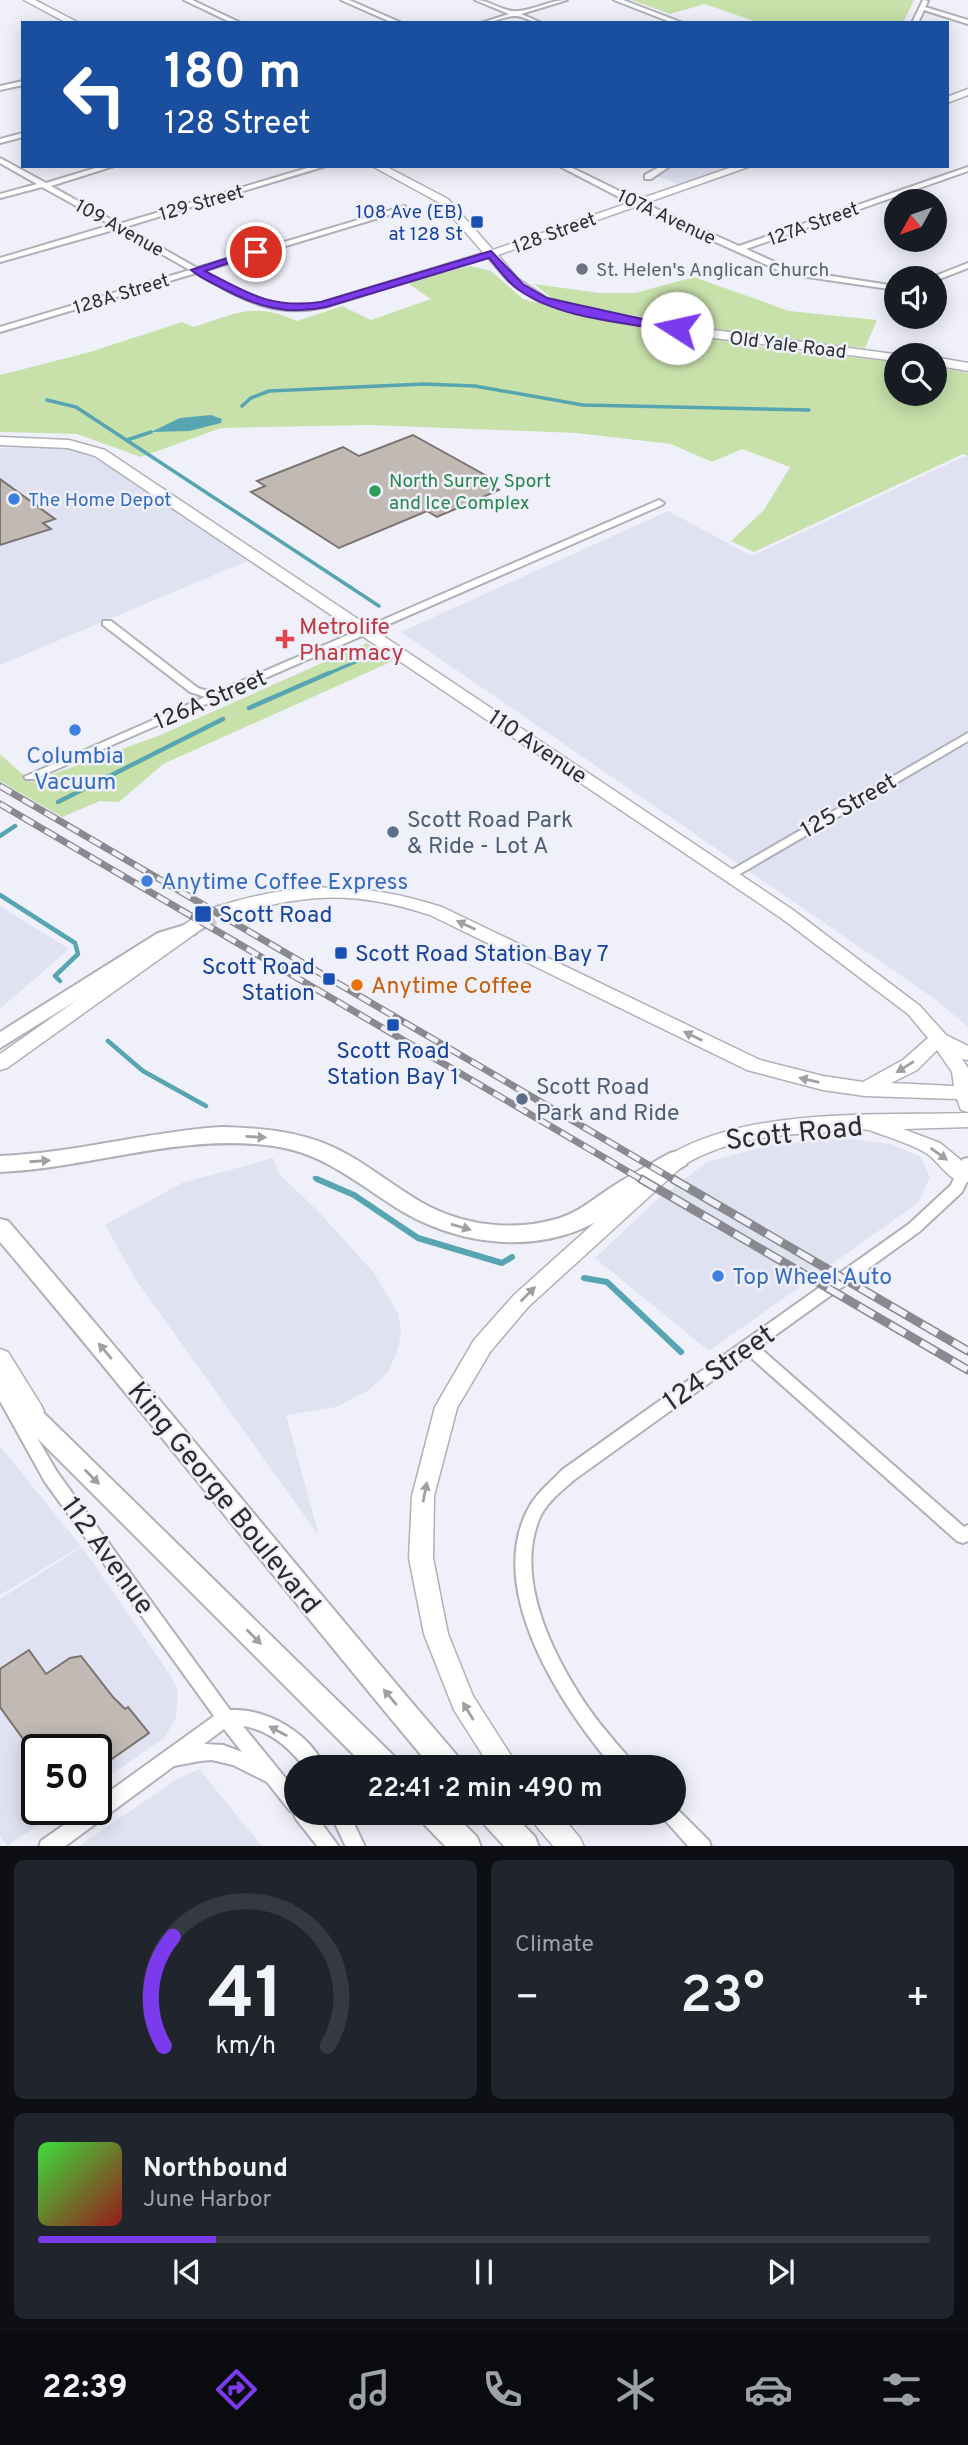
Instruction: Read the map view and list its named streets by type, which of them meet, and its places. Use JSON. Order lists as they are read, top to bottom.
{
  "streets": {
    "main road": [
      "128 Street",
      "Old Yale Road",
      "110 Avenue",
      "Scott Road",
      "King George Boulevard"
    ],
    "street": [
      "129 Street",
      "107A Avenue",
      "127A Street",
      "109 Avenue",
      "128A Street",
      "126A Street",
      "125 Street",
      "124 Street",
      "112 Avenue"
    ]
  },
  "crossings": [
    ["129 Street", "109 Avenue"],
    ["107A Avenue", "127A Street"],
    ["107A Avenue", "128 Street"],
    ["109 Avenue", "128 Street"],
    ["109 Avenue", "128A Street"],
    ["128 Street", "Old Yale Road"],
    ["126A Street", "110 Avenue"],
    ["110 Avenue", "125 Street"],
    ["110 Avenue", "Scott Road"]
  ],
  "places": {
    "transit": [
      "108 Ave (EB) at 128 St",
      "Scott Road",
      "Scott Road Station Bay 7",
      "Scott Road Station",
      "Scott Road Station Bay 1"
    ],
    "other": [
      "St. Helen's Anglican Church",
      "North Surrey Sport and Ice Complex",
      "The Home Depot",
      "Columbia Vacuum",
      "Scott Road Park & Ride - Lot A",
      "Anytime Coffee Express",
      "Anytime Coffee",
      "Scott Road Park and Ride",
      "Top Wheel Auto"
    ],
    "health": ["Metrolife Pharmacy"]
  },
  "north": "bottom left",
  "page": {
    "turn": ["180 m", "128 Street"],
    "limit": "50",
    "trip": "22:41 · 2 min · 490 m",
    "tile": "Climate",
    "heat": ["−", "23°", "+"],
    "song": ["Northbound", "June Harbor"],
    "tabs": "22:39",
    "gauge": ["41", "km/h"]
  }
}
